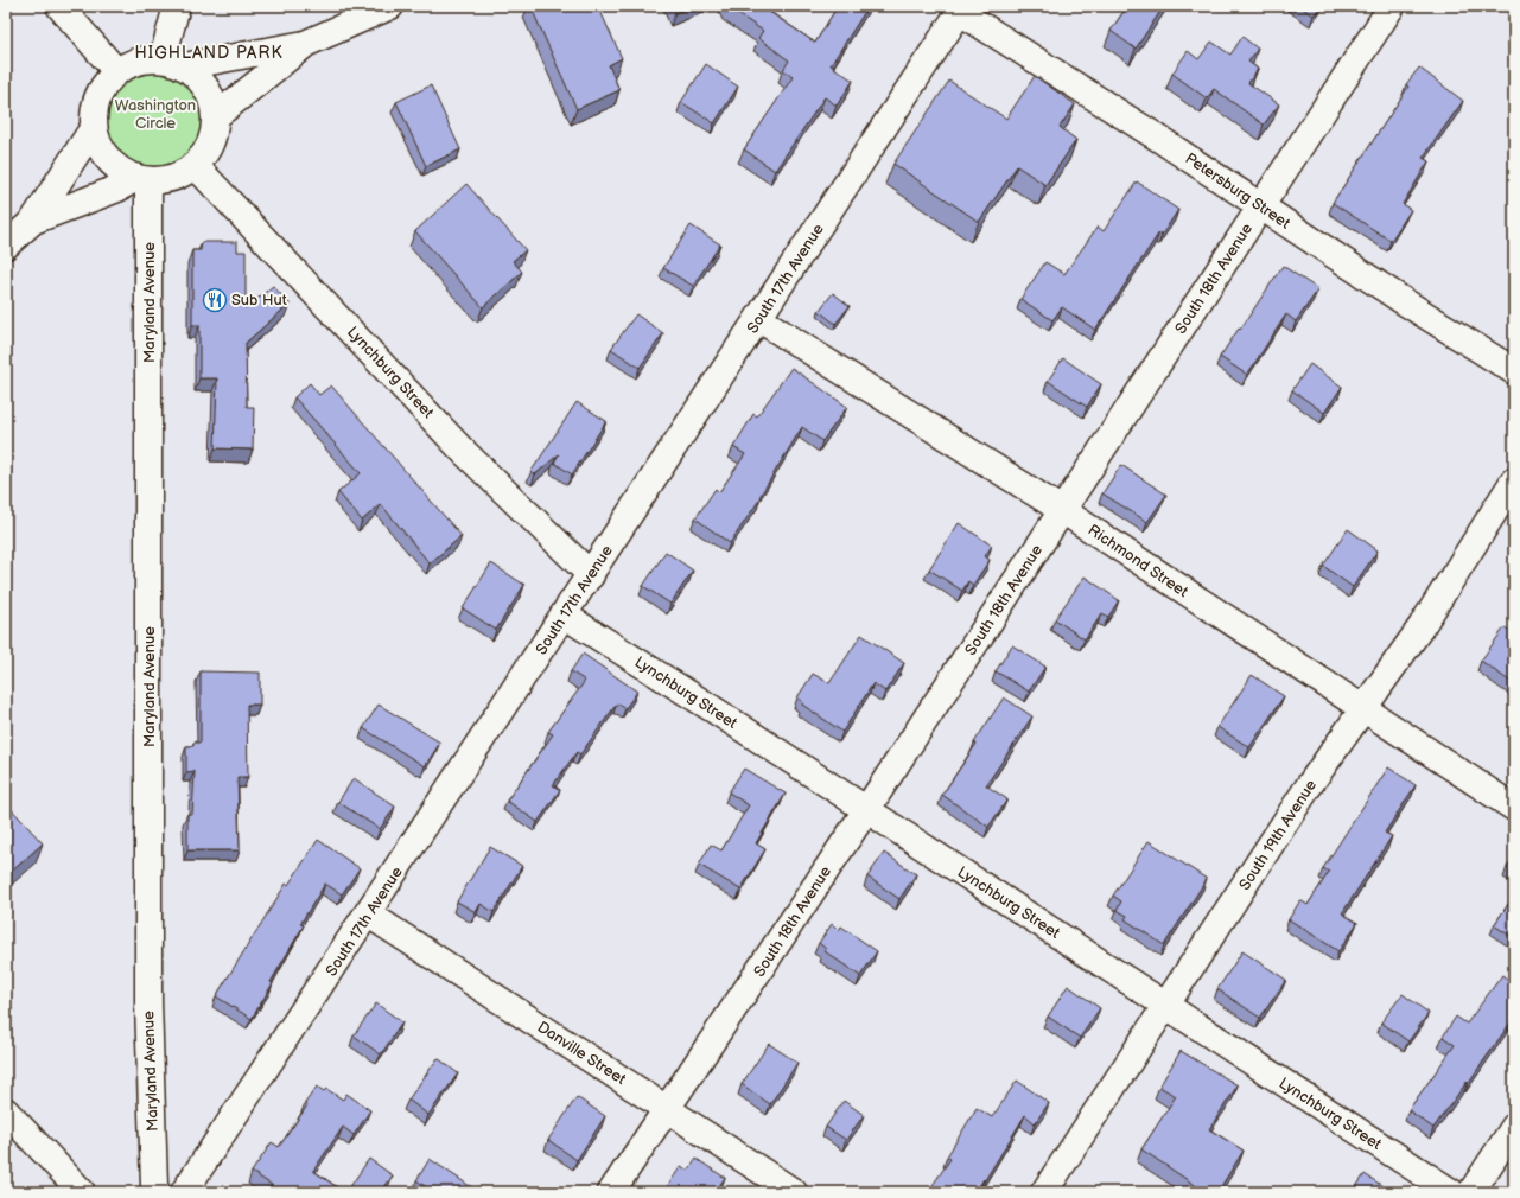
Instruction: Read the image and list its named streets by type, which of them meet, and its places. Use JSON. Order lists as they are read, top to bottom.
{
  "streets": {
    "street": [
      "Petersburg Street",
      "South 17th Avenue",
      "South 18th Avenue",
      "Maryland Avenue",
      "Lynchburg Street",
      "Richmond Street",
      "South 19th Avenue",
      "Danville Street"
    ]
  },
  "crossings": [
    ["Petersburg Street", "South 17th Avenue"],
    ["Petersburg Street", "South 18th Avenue"],
    ["South 17th Avenue", "Lynchburg Street"],
    ["South 17th Avenue", "Richmond Street"],
    ["South 17th Avenue", "Danville Street"],
    ["South 18th Avenue", "Lynchburg Street"],
    ["South 18th Avenue", "Richmond Street"],
    ["South 18th Avenue", "Danville Street"],
    ["Maryland Avenue", "Lynchburg Street"],
    ["Lynchburg Street", "South 19th Avenue"],
    ["Richmond Street", "South 19th Avenue"]
  ],
  "districts": ["HIGHLAND PARK"],
  "parks": ["Washington Circle"],
  "places": {
    "restaurant": ["Sub Hut"]
  }
}
